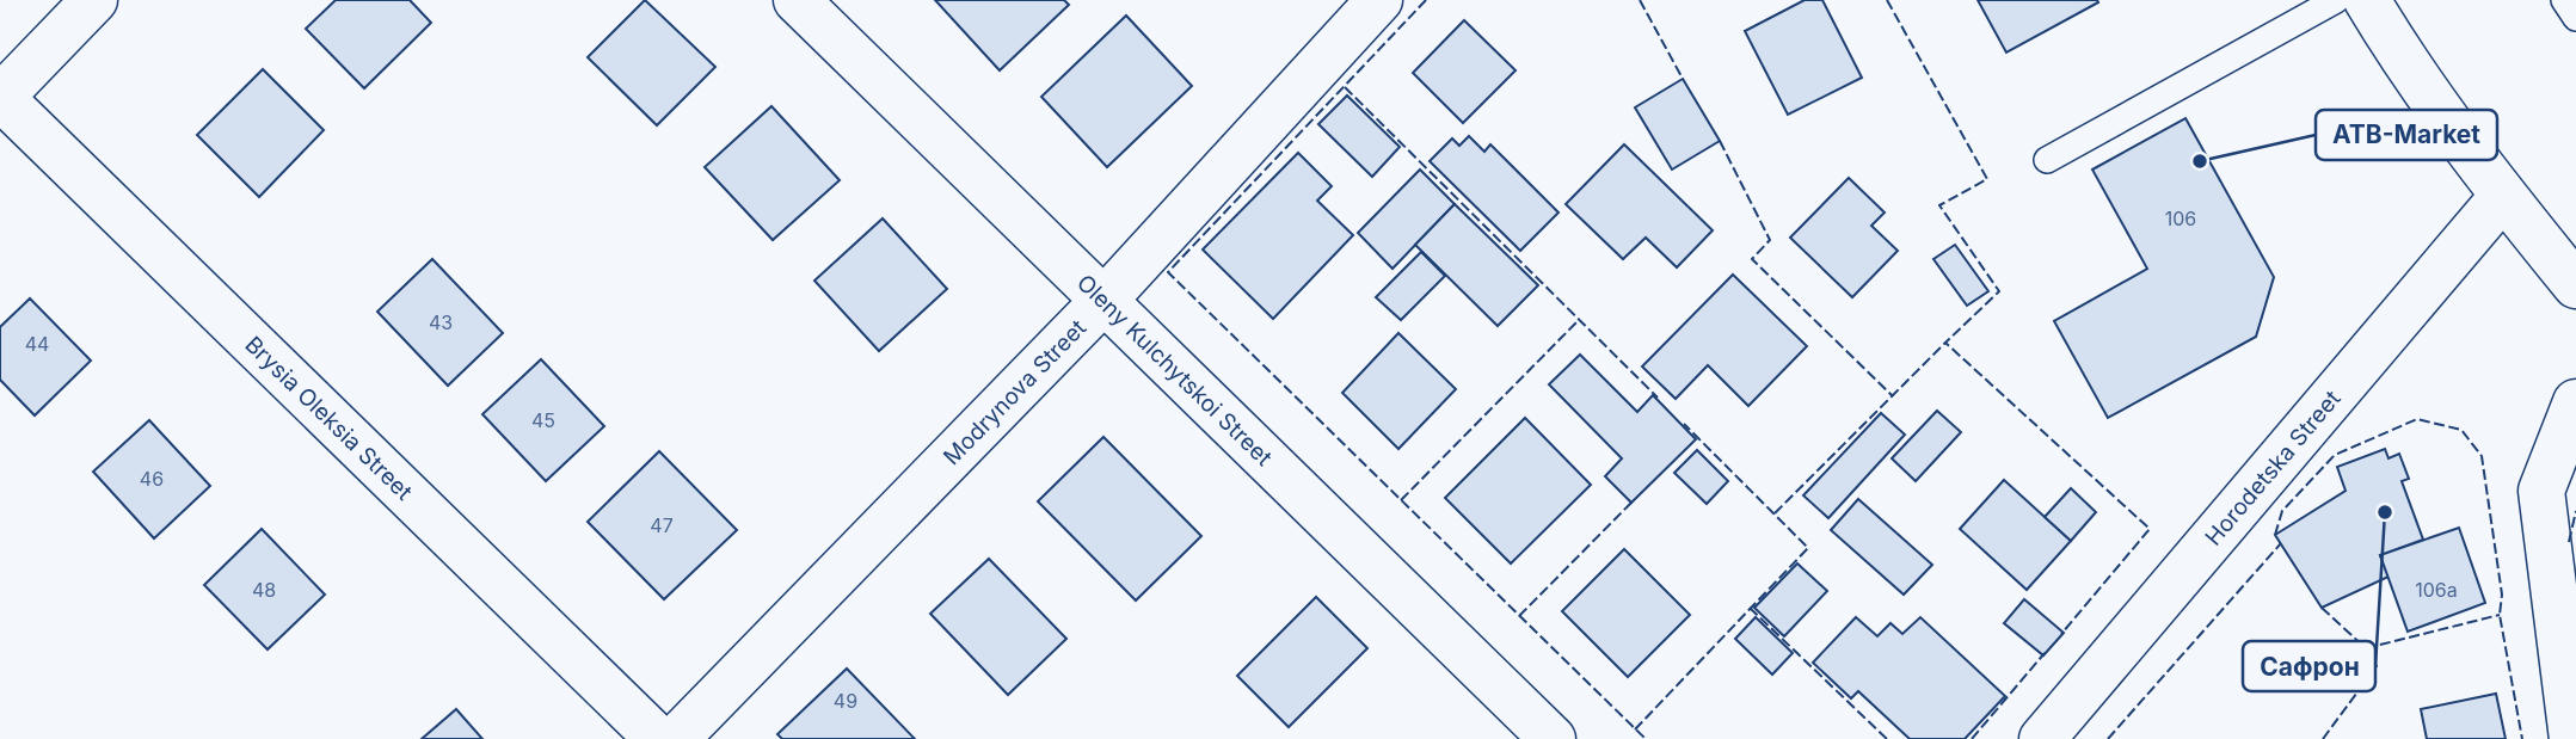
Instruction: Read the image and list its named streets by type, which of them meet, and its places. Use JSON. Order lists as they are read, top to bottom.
{
  "streets": {
    "street": [
      "Oleny Kulchytskoi Street",
      "Modrynova Street",
      "Brysia Oleksia Street",
      "Horodetska Street"
    ]
  },
  "crossings": [
    ["Oleny Kulchytskoi Street", "Modrynova Street"]
  ],
  "places": ["ATB-Market", "Сафрон"],
  "house_numbers": [
    "106",
    "43",
    "44",
    "45",
    "46",
    "47",
    "48",
    "106а",
    "49"
  ]
}
